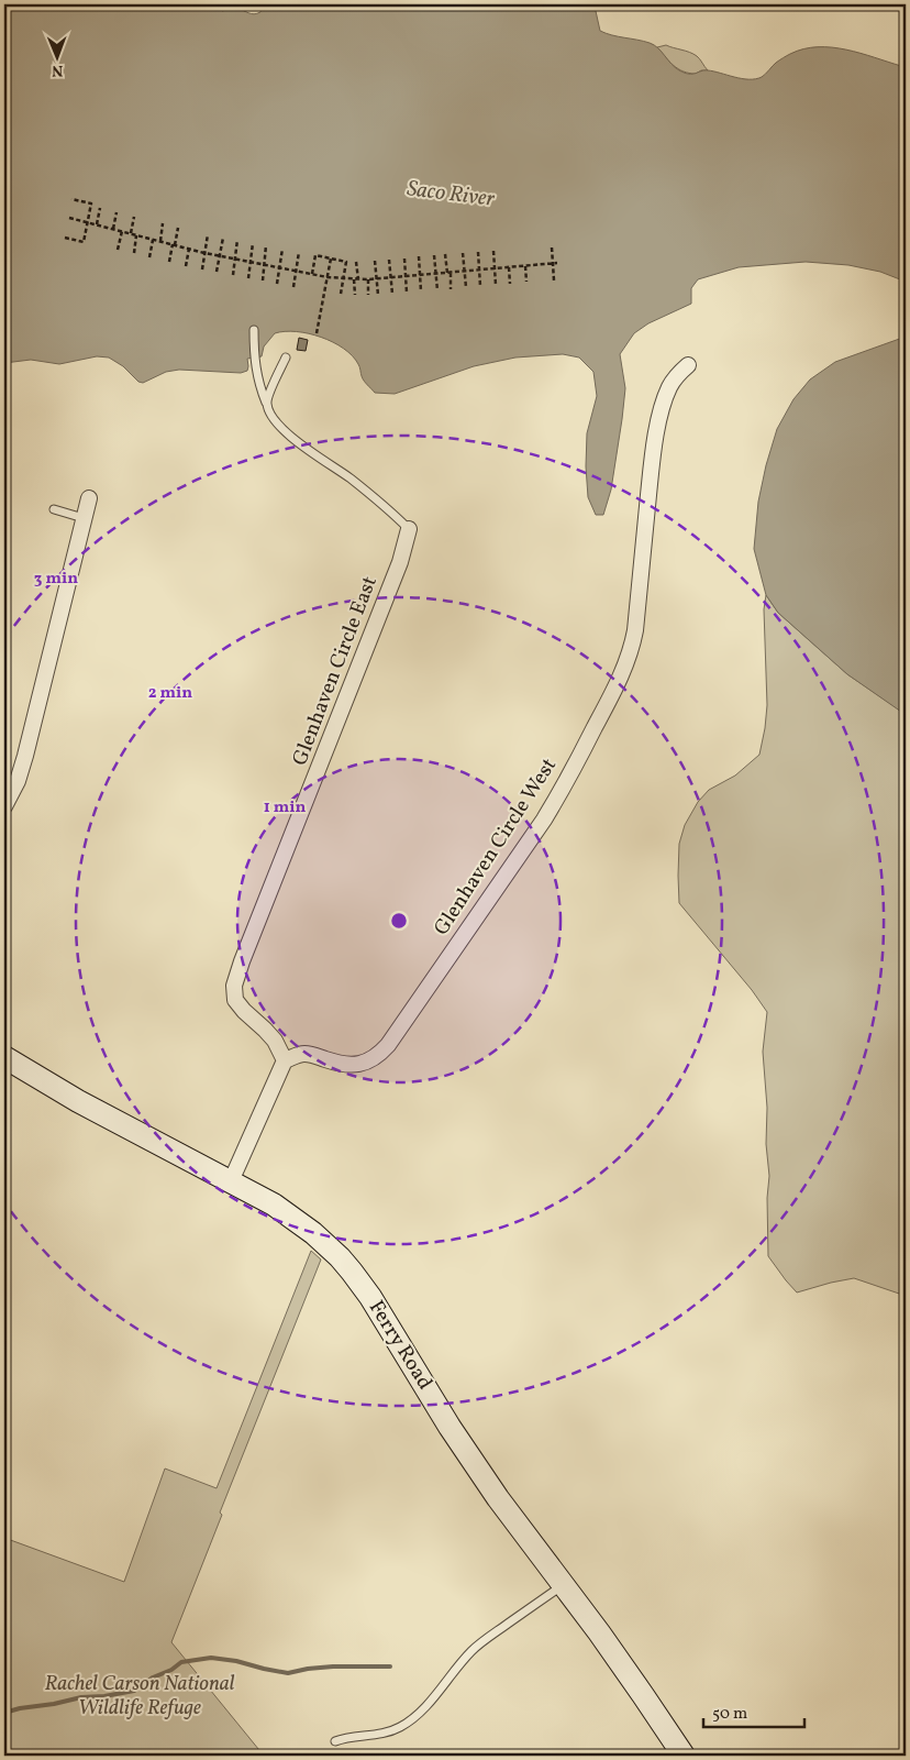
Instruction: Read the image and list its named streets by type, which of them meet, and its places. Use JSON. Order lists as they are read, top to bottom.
{
  "streets": {
    "main road": ["Ferry Road"],
    "street": ["Glenhaven Circle East", "Glenhaven Circle West"]
  },
  "crossings": [
    ["Glenhaven Circle East", "Glenhaven Circle West"]
  ],
  "water": ["Saco River"],
  "parks": ["Rachel Carson National Wildlife Refuge"],
  "scale_bar": "50 m",
  "north": "bottom",
  "rings": ["3 min", "2 min", "1 min"]
}
